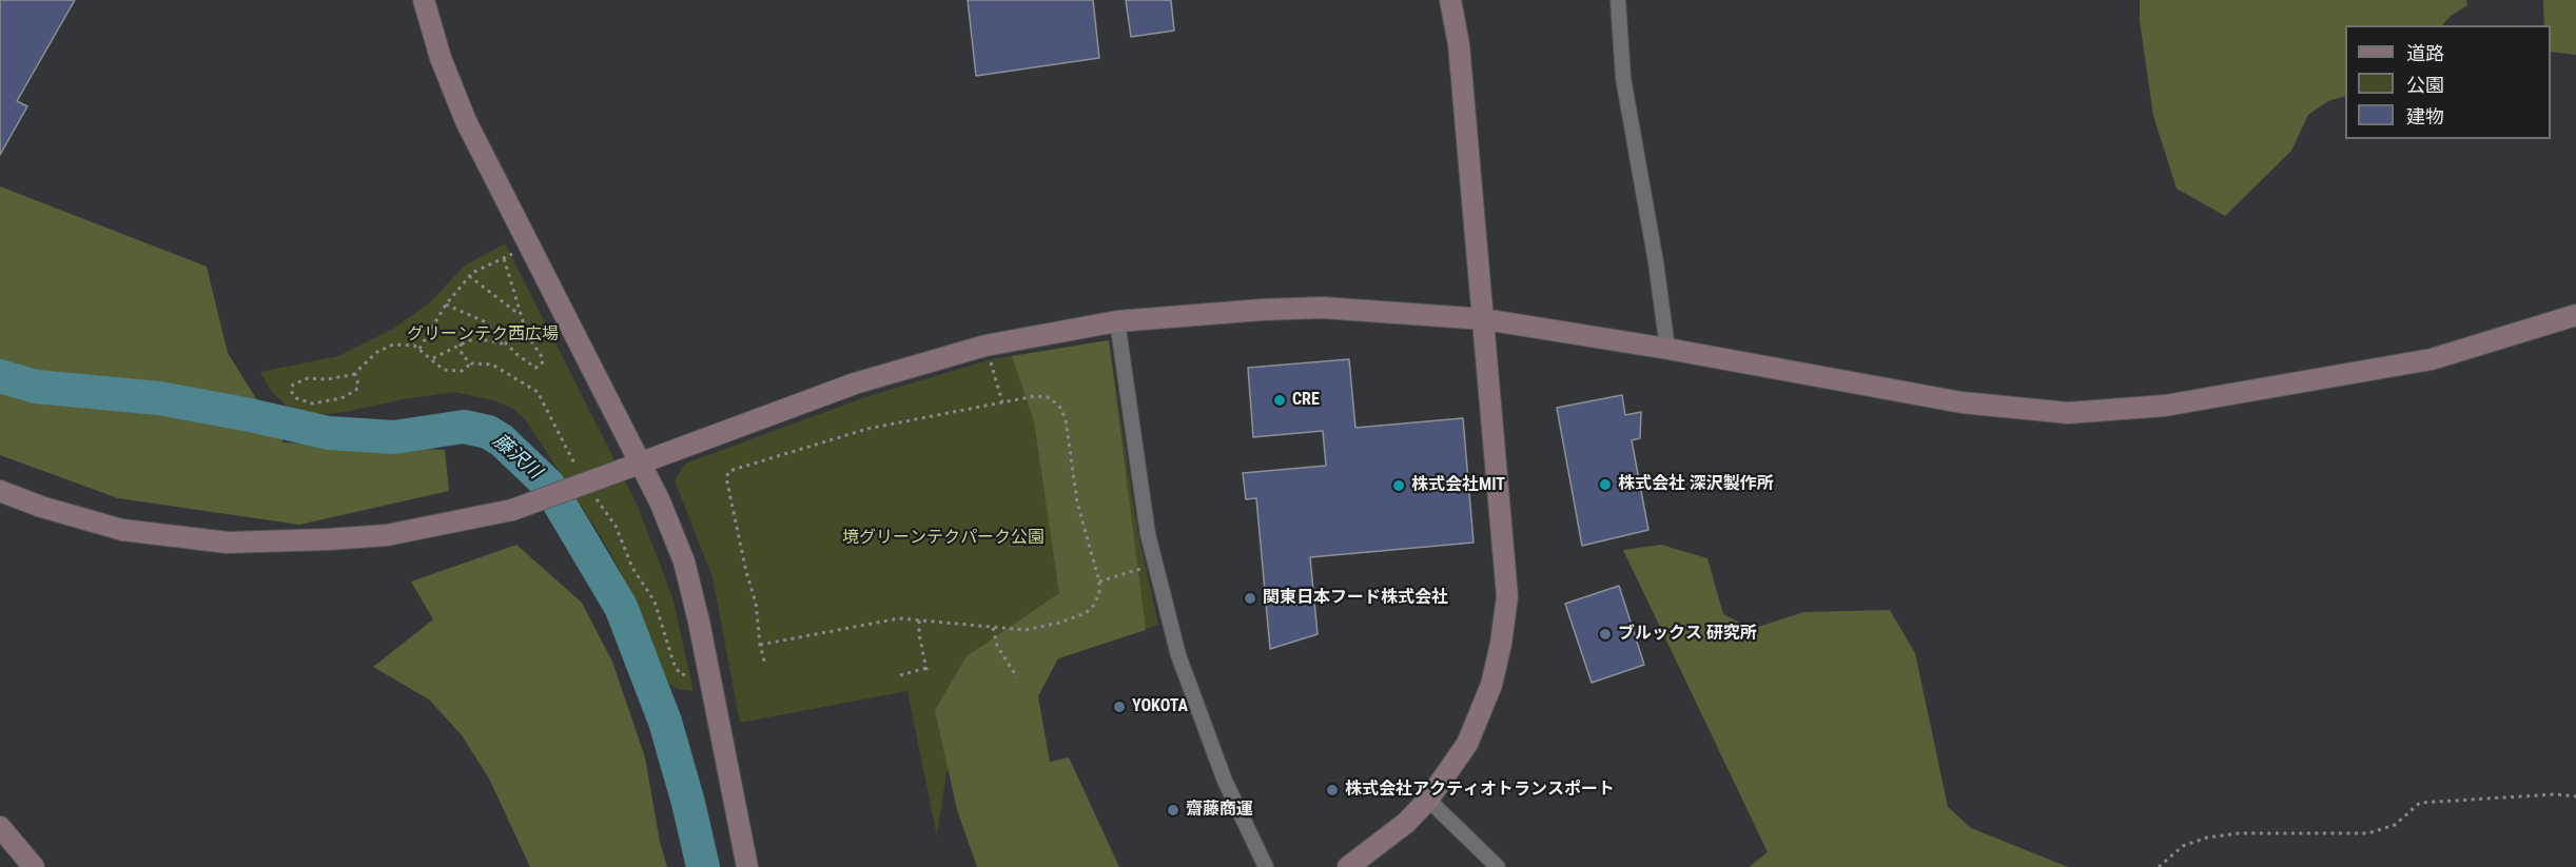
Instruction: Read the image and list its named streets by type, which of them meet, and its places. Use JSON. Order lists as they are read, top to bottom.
{
  "water": ["藤沢川"],
  "parks": ["グリーンテク西広場", "境グリーンテクパーク公園"],
  "places": [
    "CRE",
    "株式会社 深沢製作所",
    "株式会社MIT",
    "関東日本フード株式会社",
    "ブルックス 研究所",
    "YOKOTA",
    "株式会社アクティオトランスポート",
    "齋藤商運"
  ],
  "legend": ["道路", "公園", "建物"]
}
